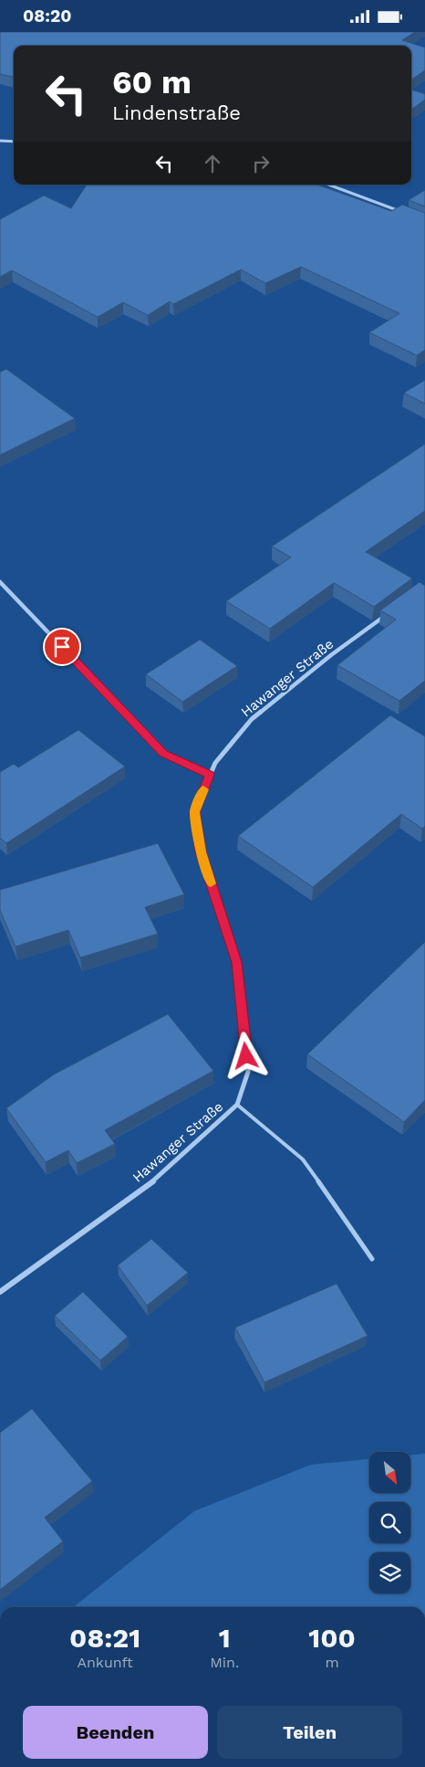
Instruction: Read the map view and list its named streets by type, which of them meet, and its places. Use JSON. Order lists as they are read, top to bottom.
{
  "streets": {
    "street": ["Hawanger Straße"]
  },
  "north": "bottom right",
  "page": {
    "status": "08:20",
    "turn": ["60 m", "Lindenstraße"],
    "eta": [
      "08:21",
      "Ankunft",
      "1",
      "Min.",
      "100",
      "m"
    ],
    "buttons": ["Beenden", "Teilen"]
  }
}
